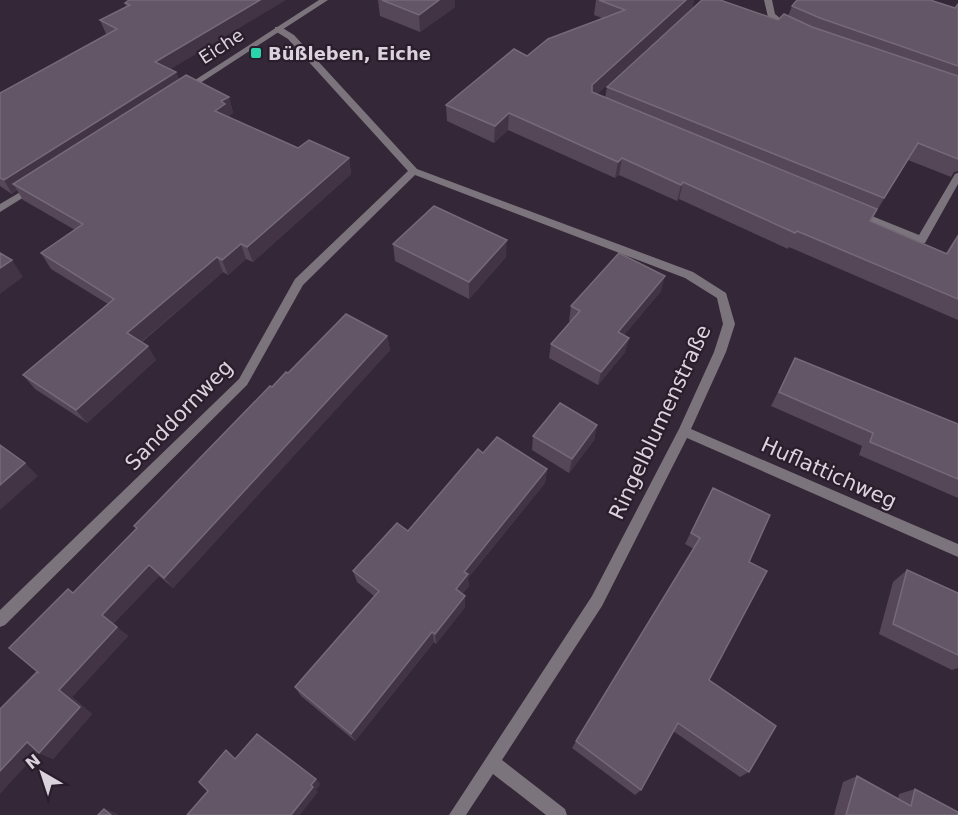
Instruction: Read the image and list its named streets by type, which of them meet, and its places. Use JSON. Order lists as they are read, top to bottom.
{
  "streets": {
    "street": [
      "Eiche",
      "Sanddornweg",
      "Ringelblumenstraße",
      "Huflattichweg"
    ]
  },
  "crossings": [
    ["Sanddornweg", "Ringelblumenstraße"],
    ["Ringelblumenstraße", "Huflattichweg"]
  ],
  "places": {
    "transit": ["Büßleben, Eiche"]
  },
  "north": "top left"
}
